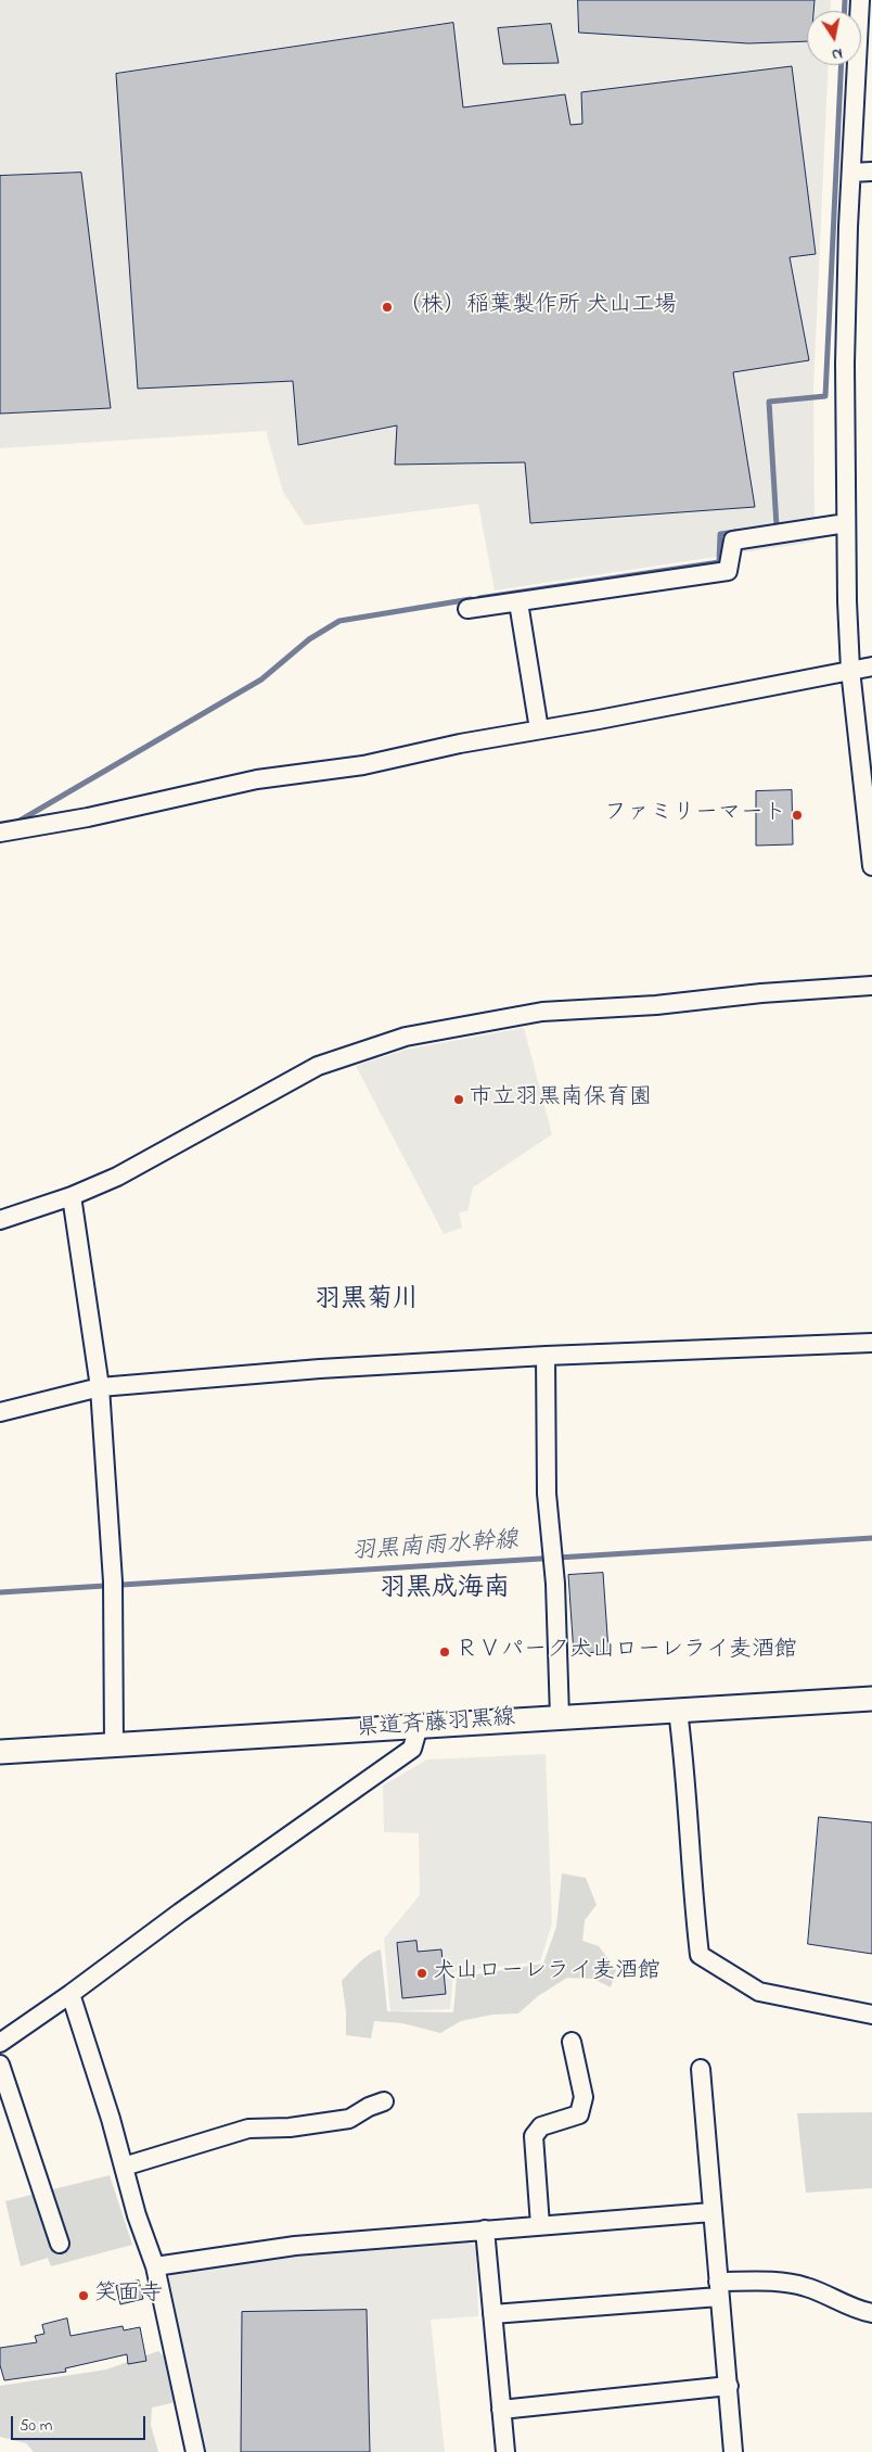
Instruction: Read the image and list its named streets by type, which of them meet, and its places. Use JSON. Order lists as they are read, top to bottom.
{
  "streets": {
    "main road": ["県道斉藤羽黒線"]
  },
  "districts": ["羽黒菊川", "羽黒成海南"],
  "water": ["羽黒南雨水幹線"],
  "places": [
    "（株）稲葉製作所 犬山工場",
    "ファミリーマート",
    "市立羽黒南保育園",
    "ＲＶパーク犬山ローレライ麦酒館",
    "犬山ローレライ麦酒館",
    "笑面寺"
  ],
  "scale_bar": "50 m",
  "north": "bottom"
}
